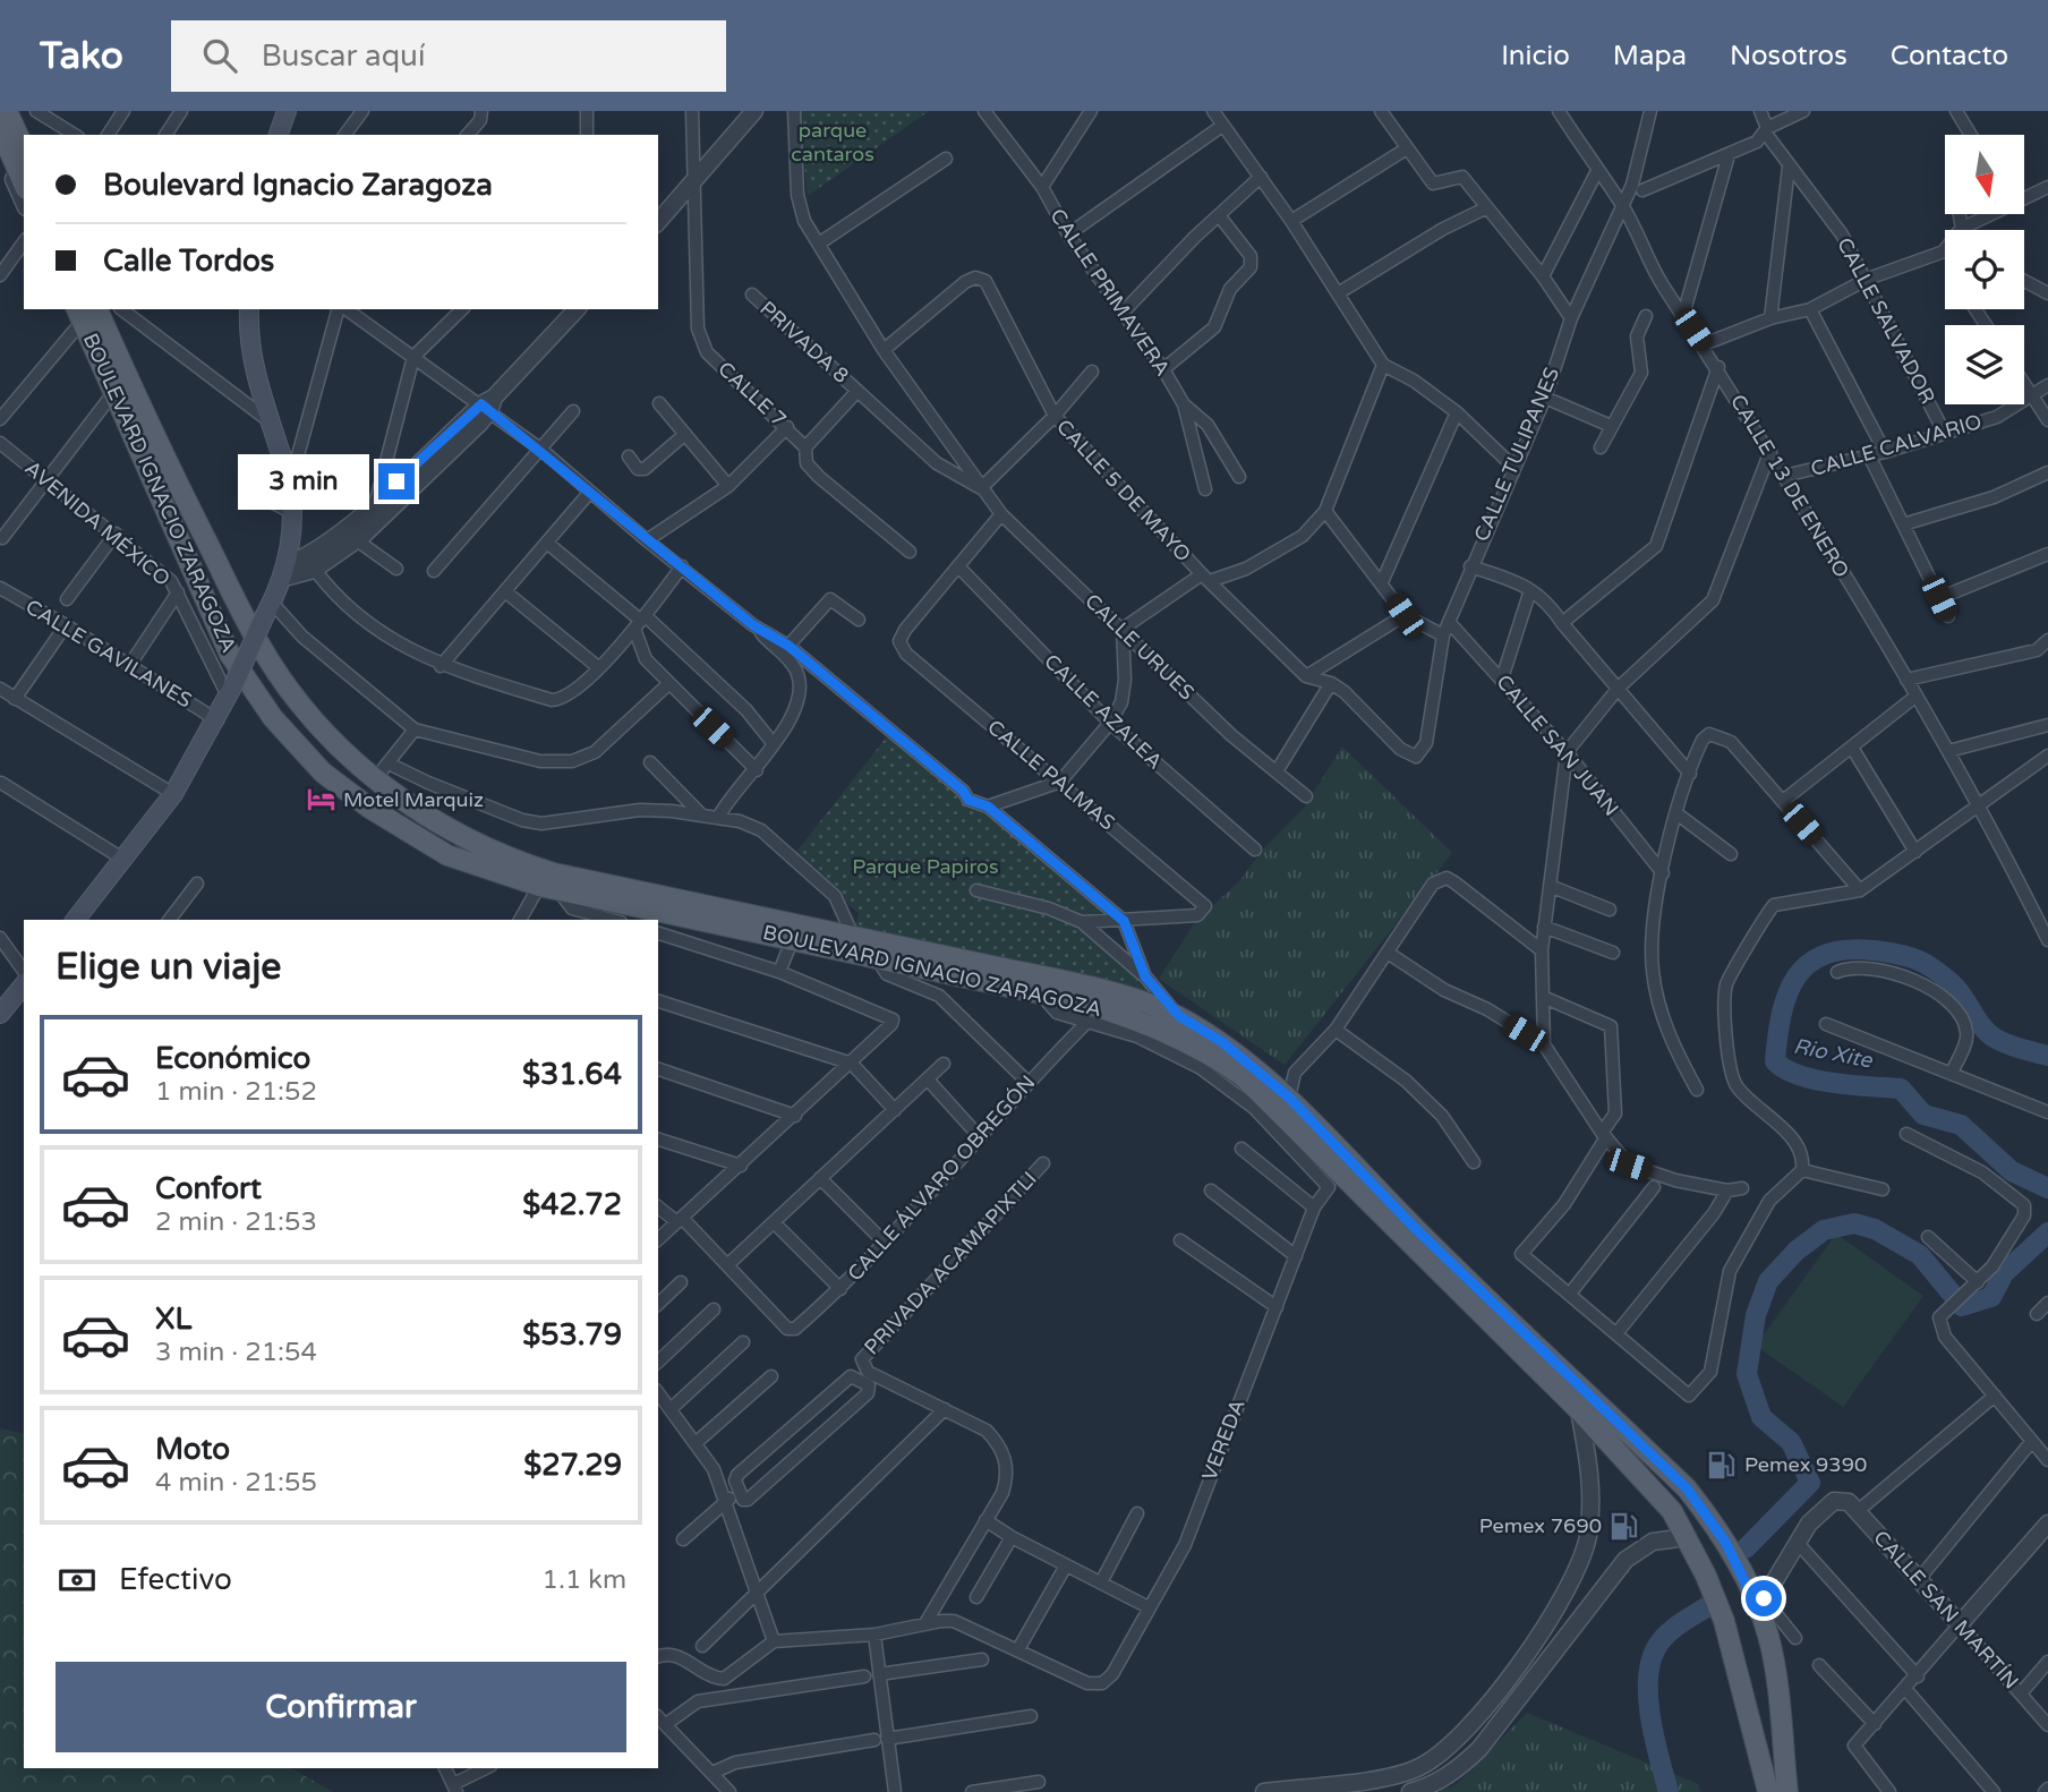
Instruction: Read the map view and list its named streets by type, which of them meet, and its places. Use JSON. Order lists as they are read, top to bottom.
{
  "streets": {
    "main road": ["BOULEVARD IGNACIO ZARAGOZA"],
    "street": [
      "CALLE PRIMAVERA",
      "CALLE SALVADOR",
      "PRIVADA 8",
      "CALLE 7",
      "CALLE CALVARIO",
      "CALLE TULIPANES",
      "CALLE 13 DE ENERO",
      "CALLE 5 DE MAYO",
      "AVENIDA MÉXICO",
      "CALLE URUES",
      "CALLE GAVILANES",
      "CALLE AZALEA",
      "CALLE SAN JUAN",
      "CALLE PALMAS",
      "CALLE ÁLVARO OBREGÓN",
      "PRIVADA ACAMAPIXTLI",
      "VEREDA",
      "CALLE SAN MARTÍN"
    ]
  },
  "crossings": [
    ["CALLE SALVADOR", "CALLE CALVARIO"],
    ["PRIVADA 8", "CALLE URUES"],
    ["CALLE CALVARIO", "CALLE 13 DE ENERO"],
    ["CALLE TULIPANES", "CALLE 13 DE ENERO"],
    ["CALLE TULIPANES", "CALLE 5 DE MAYO"],
    ["CALLE TULIPANES", "CALLE SAN JUAN"],
    ["CALLE 5 DE MAYO", "CALLE URUES"],
    ["CALLE AZALEA", "CALLE PALMAS"],
    ["CALLE ÁLVARO OBREGÓN", "VEREDA"]
  ],
  "water": ["Rio Xite"],
  "parks": ["parque cantaros", "Parque Papiros"],
  "places": {
    "hotel": ["Motel Marquiz"],
    "fuel station": ["Pemex 9390", "Pemex 7690"]
  },
  "north": "bottom",
  "page": {
    "header": "Tako",
    "search": "Buscar aquí",
    "nav": [
      "Inicio",
      "Mapa",
      "Nosotros",
      "Contacto"
    ],
    "banner": ["Boulevard Ignacio Zaragoza", "Calle Tordos"],
    "bubble": "3 min",
    "heading": "Elige un viaje",
    "list": [
      {
        "name": "Económico",
        "note": "1 min · 21:52",
        "value": "$31.64"
      },
      {
        "name": "Confort",
        "note": "2 min · 21:53",
        "value": "$42.72"
      },
      {
        "name": "XL",
        "note": "3 min · 21:54",
        "value": "$53.79"
      },
      {
        "name": "Moto",
        "note": "4 min · 21:55",
        "value": "$27.29"
      }
    ],
    "pay": ["Efectivo", "1.1 km"],
    "buttons": "Confirmar"
  }
}
